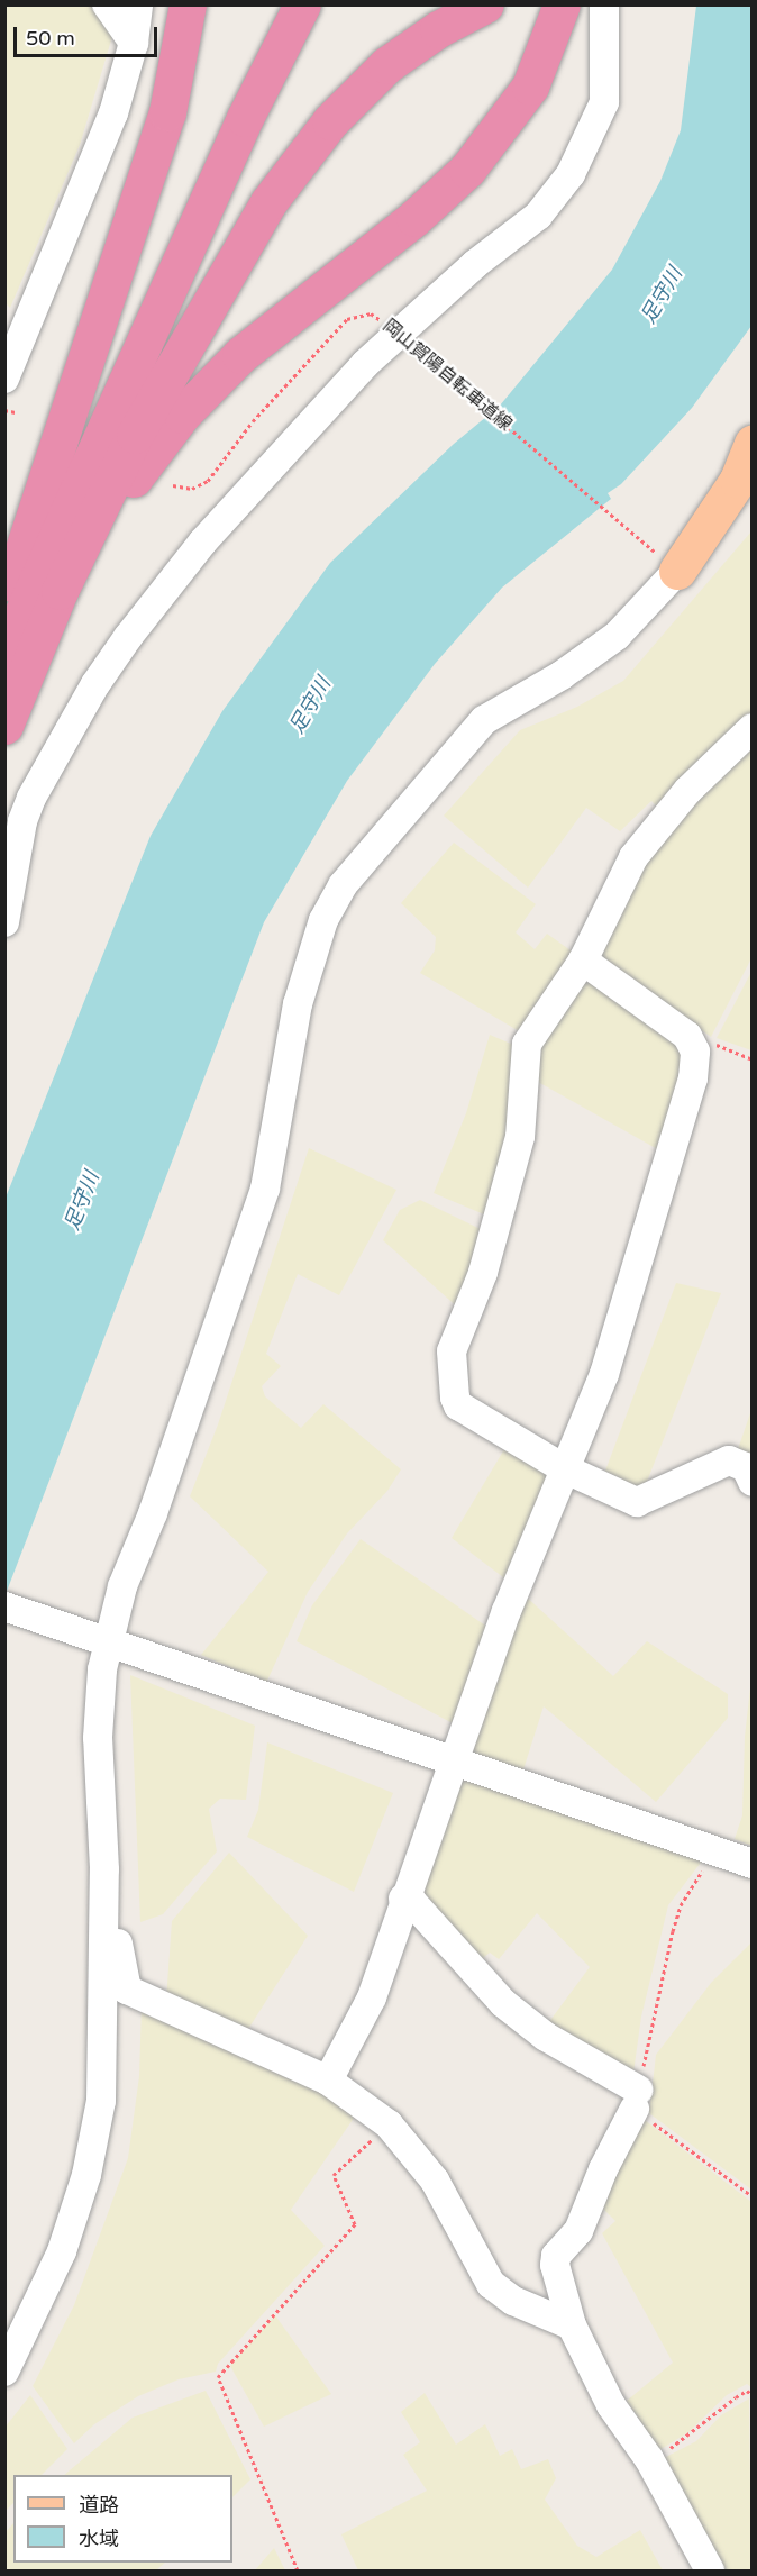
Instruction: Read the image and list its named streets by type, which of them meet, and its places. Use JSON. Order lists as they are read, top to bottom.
{
  "streets": {
    "path": ["岡山賀陽自転車道線"]
  },
  "water": ["足守川"],
  "legend": ["道路", "水域"],
  "scale_bar": "50 m"
}
